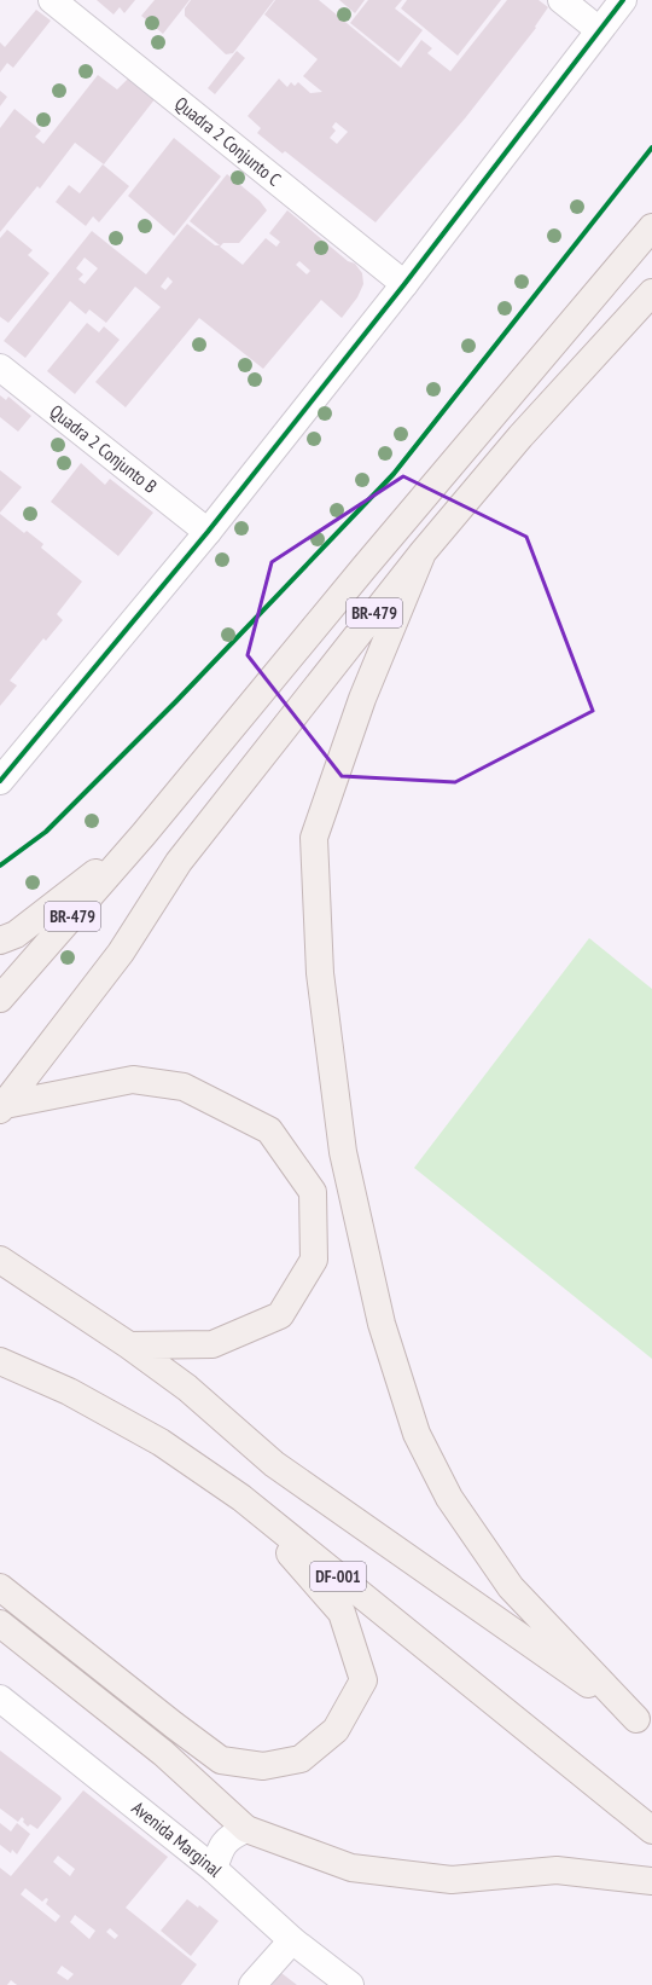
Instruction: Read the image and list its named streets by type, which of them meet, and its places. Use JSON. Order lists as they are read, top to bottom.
{
  "streets": {
    "main road": ["BR-479", "DF-001"],
    "street": ["Quadra 2 Conjunto C", "Quadra 2 Conjunto B", "Avenida Marginal"]
  }
}
